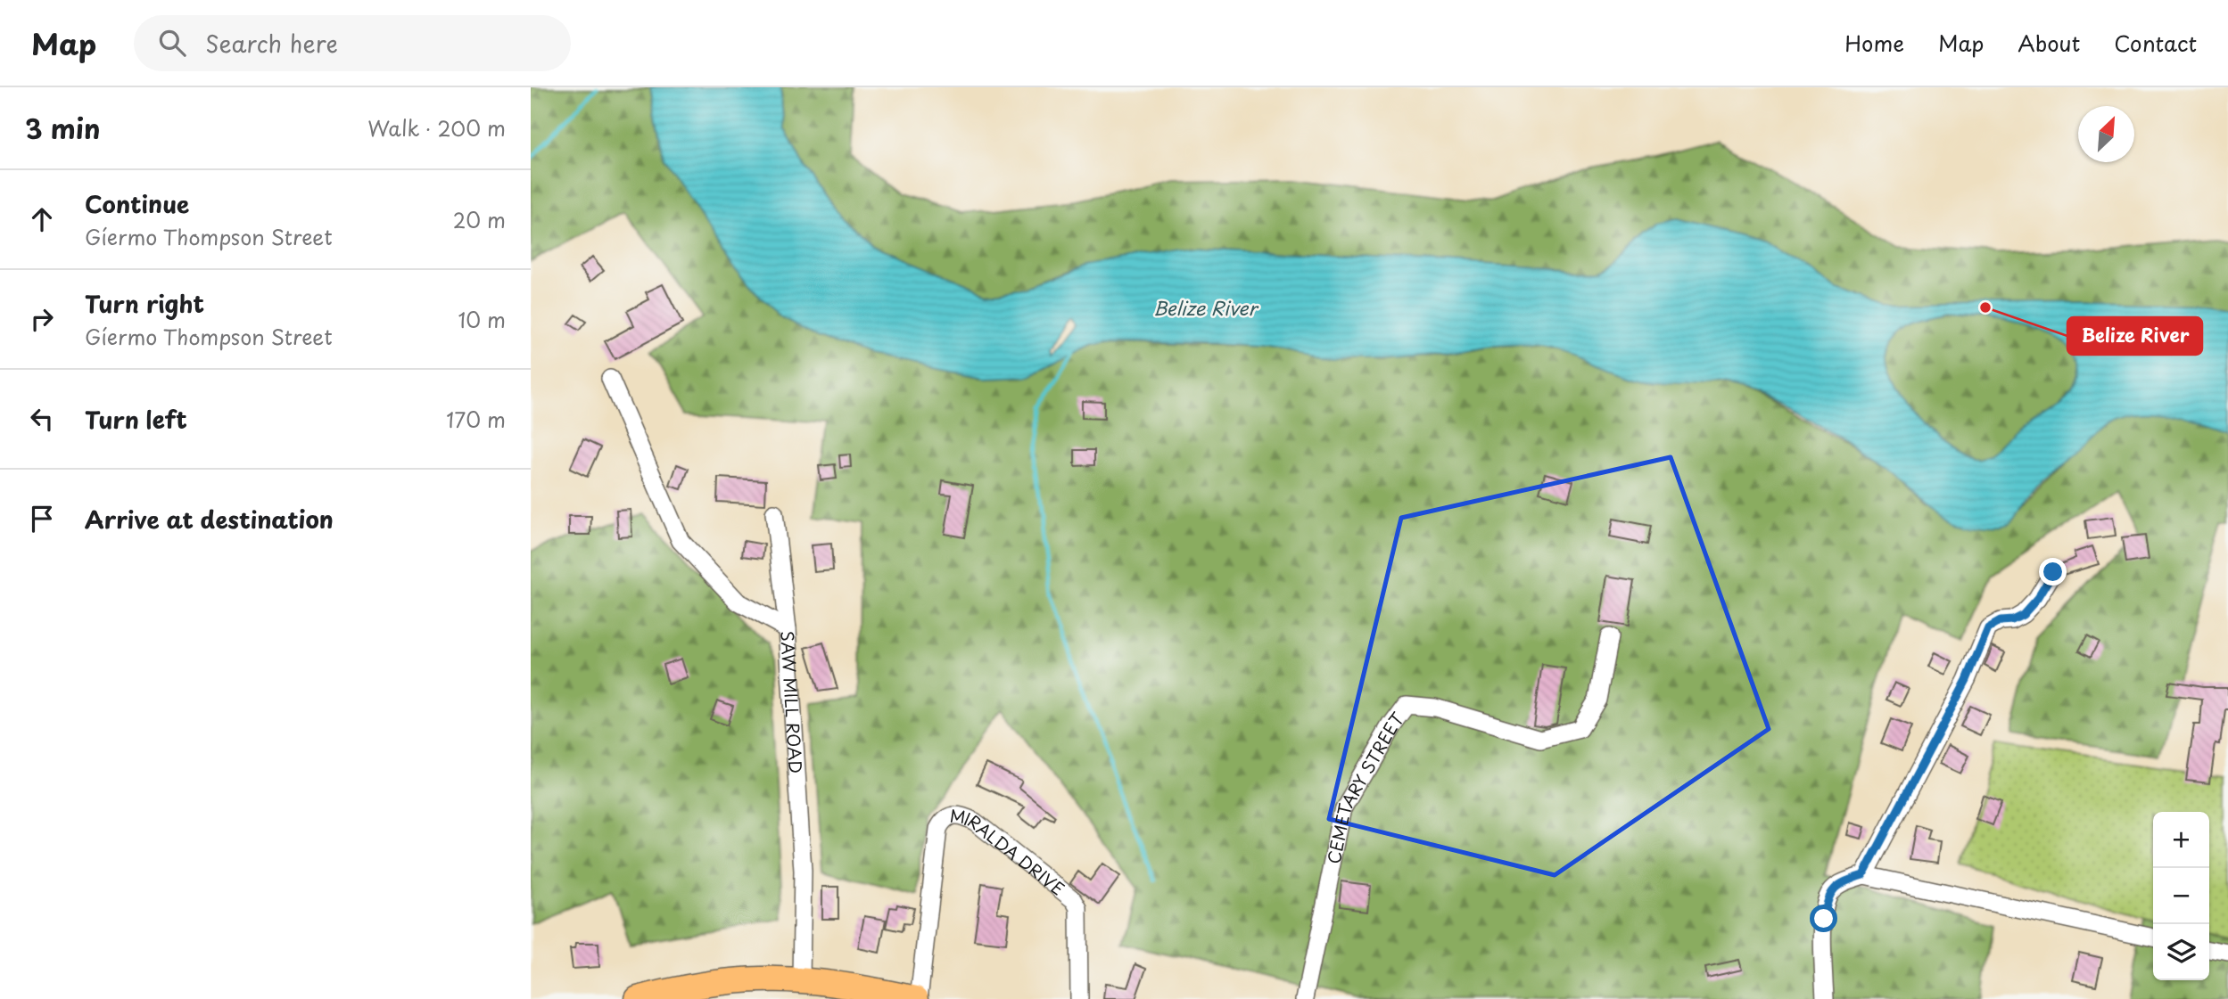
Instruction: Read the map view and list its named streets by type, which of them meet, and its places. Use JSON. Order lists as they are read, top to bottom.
{
  "streets": {
    "street": ["SAW MILL ROAD", "CEMETARY STREET", "MIRALDA DRIVE"]
  },
  "water": ["Belize River"],
  "places": ["Belize River"],
  "north": "top right",
  "page": {
    "header": "Map",
    "search": "Search here",
    "nav": [
      "Home",
      "Map",
      "About",
      "Contact"
    ],
    "heading": ["3 min", "Walk · 200 m"],
    "list": [
      ["Continue", "Gíermo Thompson Street", "20 m"],
      ["Turn right", "Gíermo Thompson Street", "10 m"],
      ["Turn left", "170 m"],
      "Arrive at destination"
    ],
    "map_buttons": ["+", "−"]
  }
}
